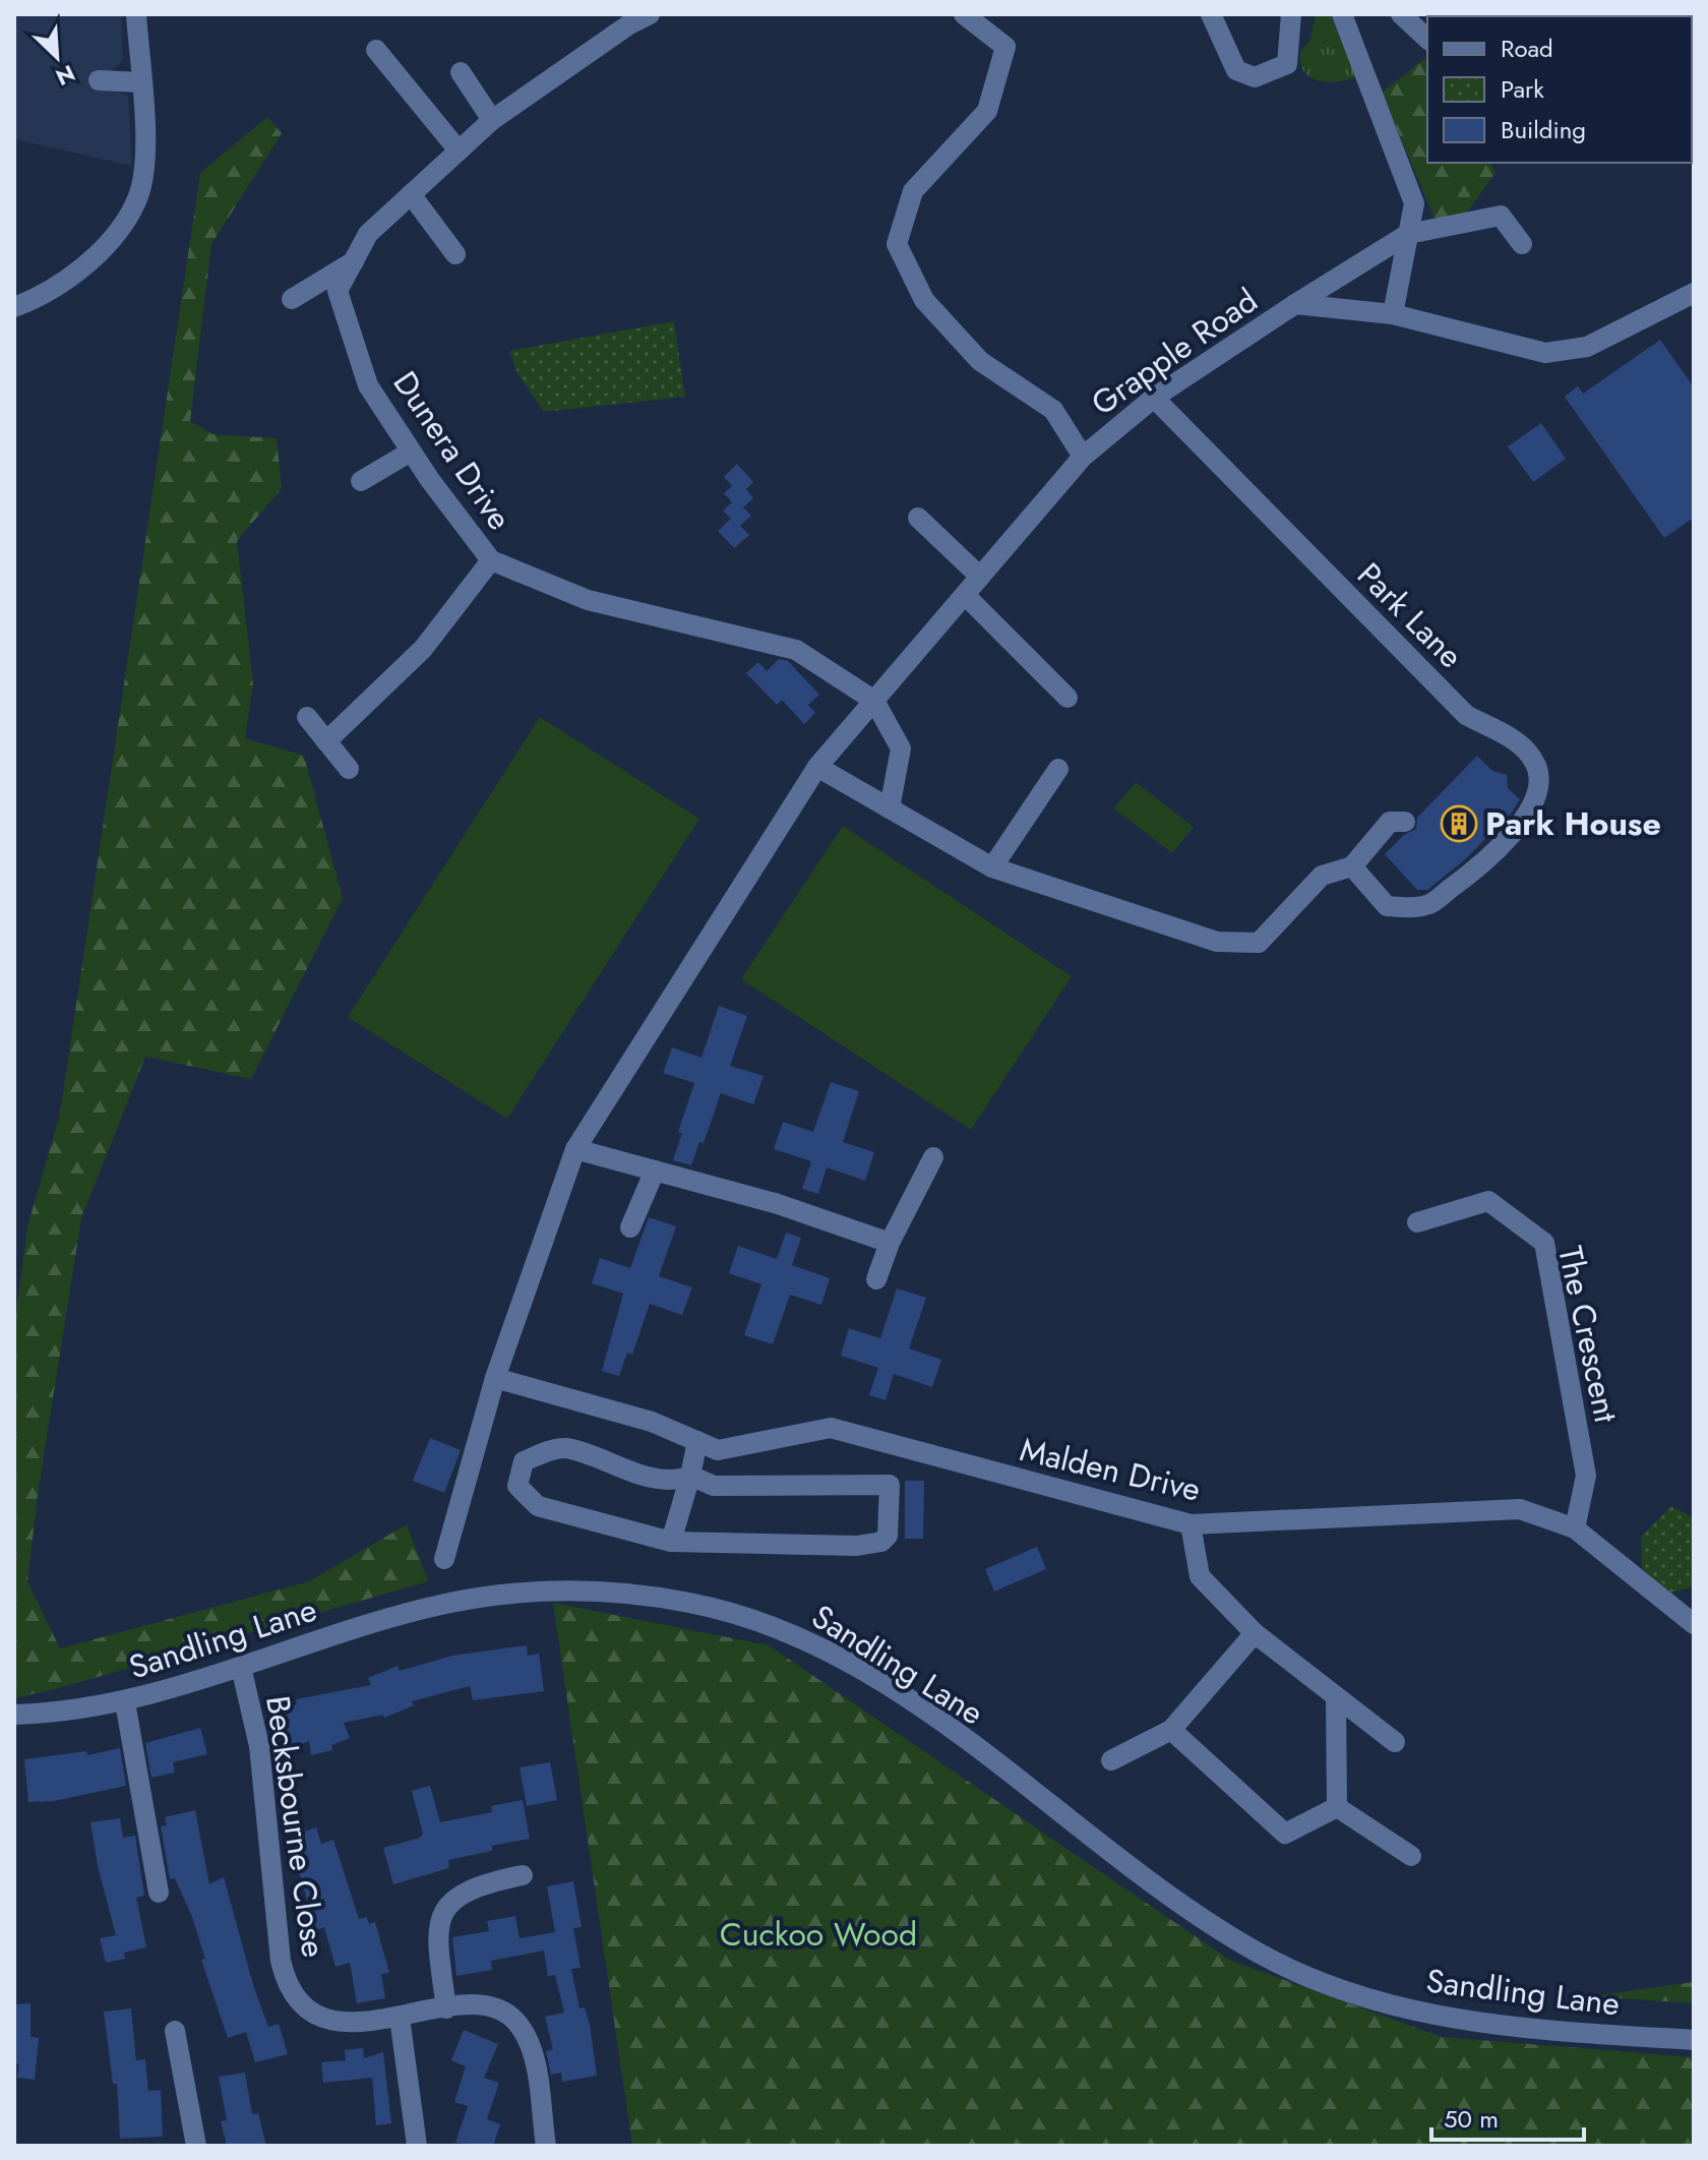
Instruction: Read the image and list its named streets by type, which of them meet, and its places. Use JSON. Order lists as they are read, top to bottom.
{
  "streets": {
    "street": [
      "Grapple Road",
      "Dunera Drive",
      "Park Lane",
      "The Crescent",
      "Malden Drive",
      "Sandling Lane",
      "Becksbourne Close"
    ]
  },
  "crossings": [
    ["Grapple Road", "Dunera Drive"],
    ["Grapple Road", "Park Lane"],
    ["Grapple Road", "Malden Drive"],
    ["The Crescent", "Malden Drive"],
    ["Sandling Lane", "Becksbourne Close"]
  ],
  "parks": ["Cuckoo Wood"],
  "places": {
    "building": ["Park House"]
  },
  "legend": ["Road", "Park", "Building"],
  "scale_bar": "50 m",
  "north": "bottom right"
}
